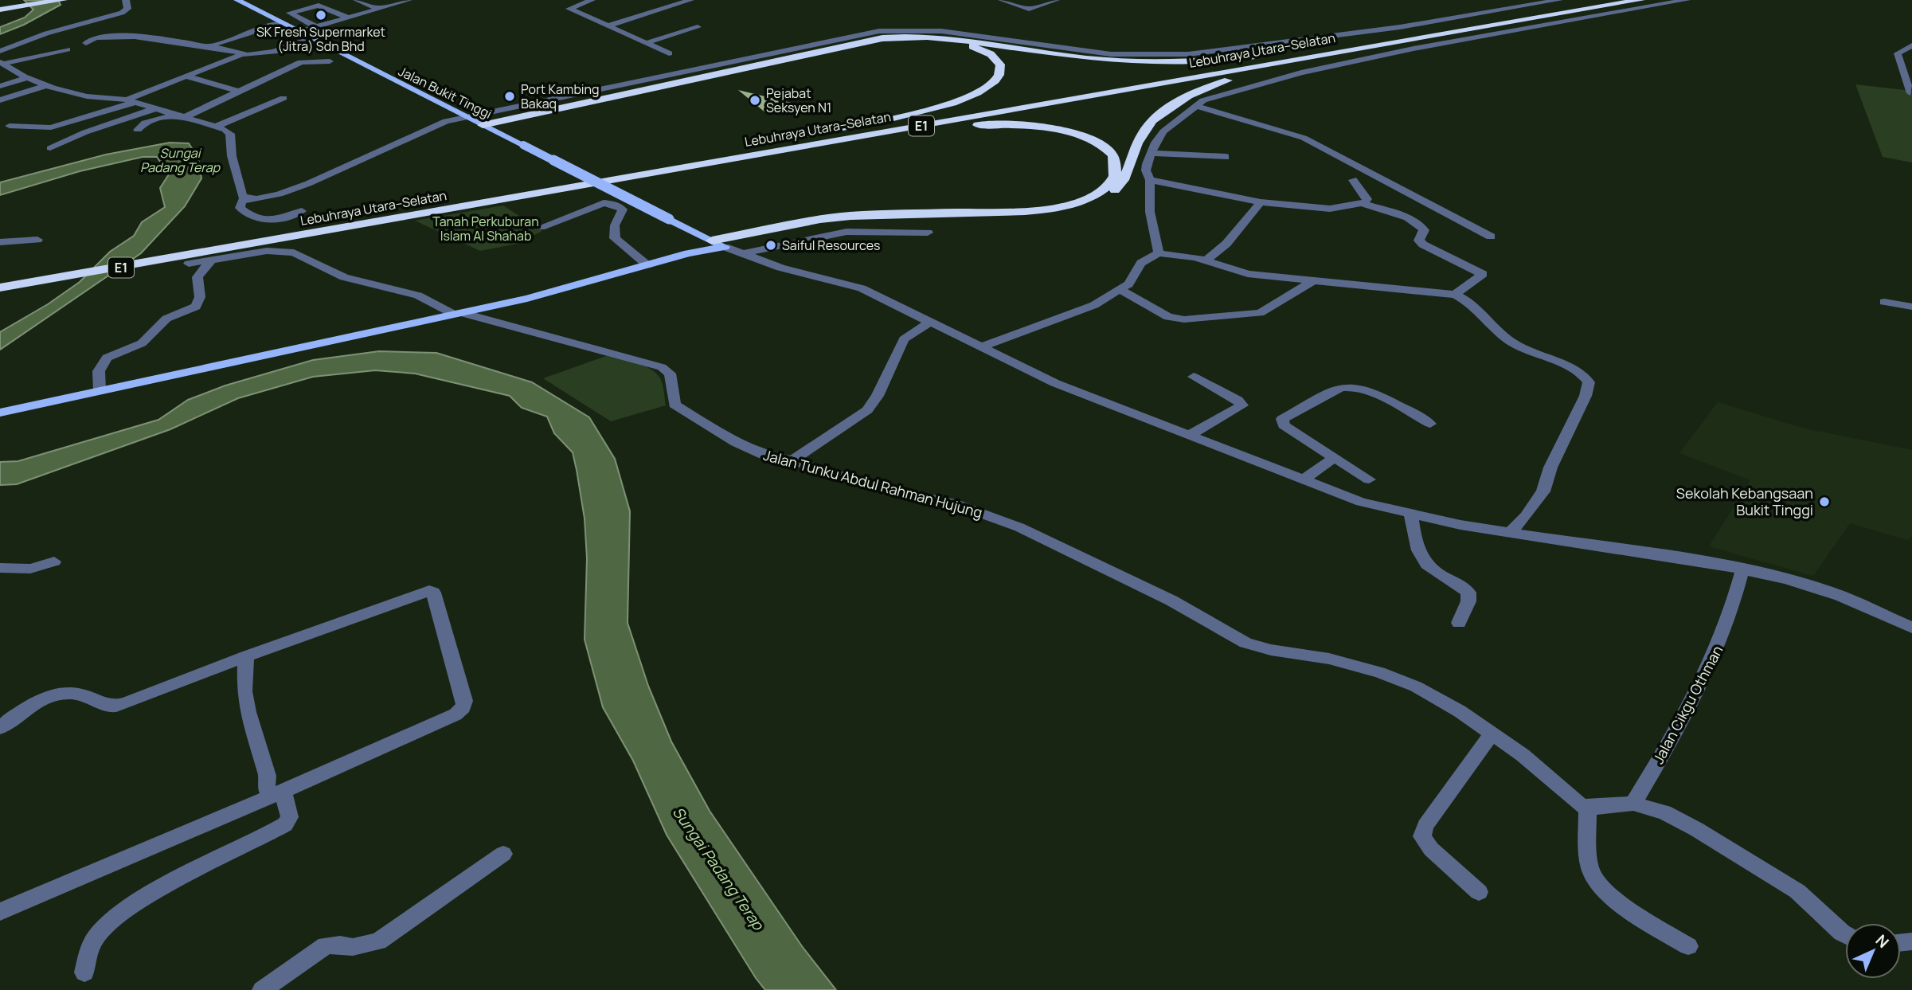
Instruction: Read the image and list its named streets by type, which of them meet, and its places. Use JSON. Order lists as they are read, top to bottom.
{
  "streets": {
    "highway": ["Lebuhraya Utara–Selatan", "E1"],
    "main road": ["Jalan Bukit Tinggi"],
    "street": ["Jalan Tunku Abdul Rahman Hujung", "Jalan Cikgu Othman"]
  },
  "crossings": [
    ["Lebuhraya Utara–Selatan", "Jalan Tunku Abdul Rahman Hujung"]
  ],
  "water": ["Sungai Padang Terap"],
  "parks": ["Tanah Perkuburan Islam Al Shahab"],
  "places": [
    "SK Fresh Supermarket (Jitra) Sdn Bhd",
    "Port Kambing Bakaq",
    "Pejabat Seksyen N1",
    "Saiful Resources",
    "Sekolah Kebangsaan Bukit Tinggi"
  ],
  "north": "top right"
}
